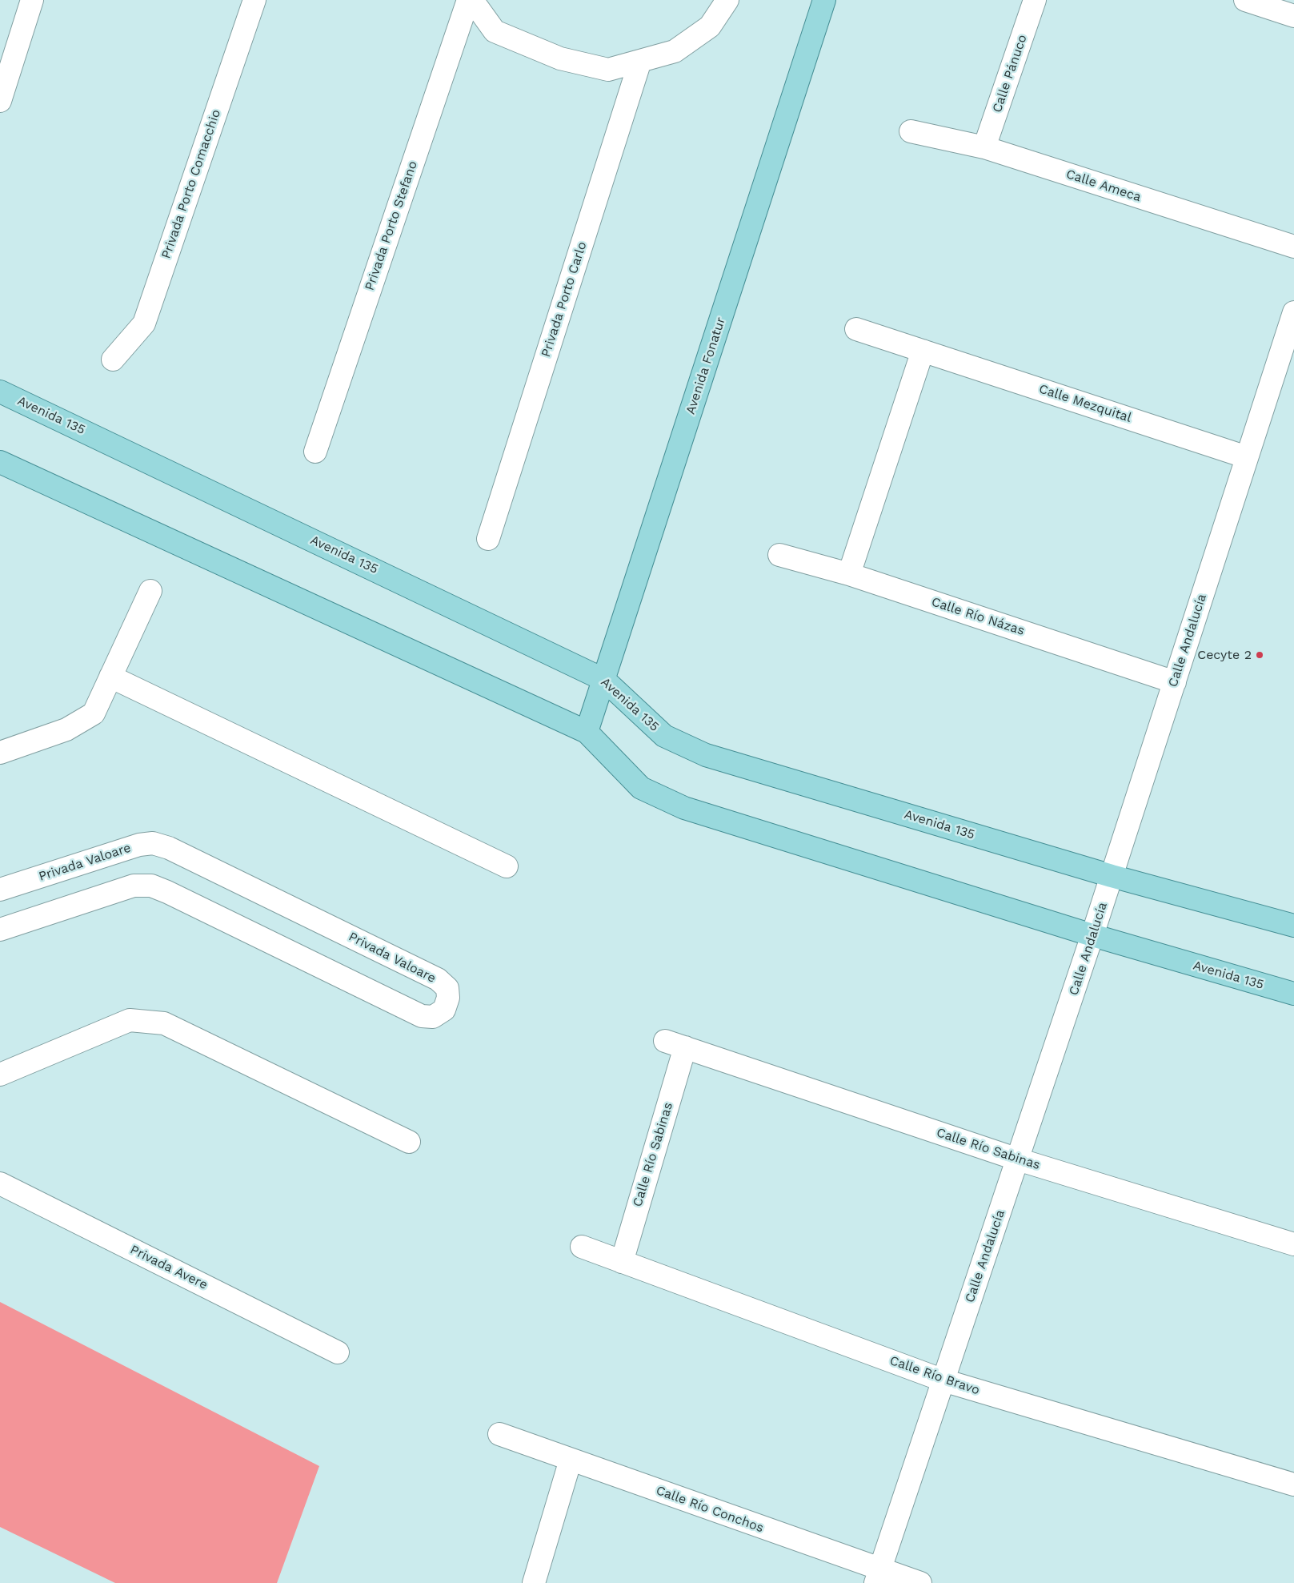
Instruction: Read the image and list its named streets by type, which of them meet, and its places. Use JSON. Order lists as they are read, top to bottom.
{
  "streets": {
    "main road": ["Avenida Fonatur", "Avenida 135"],
    "street": [
      "Calle Pánuco",
      "Privada Porto Comacchio",
      "Calle Ameca",
      "Privada Porto Stefano",
      "Privada Porto Carlo",
      "Calle Mezquital",
      "Calle Río Názas",
      "Calle Andalucía",
      "Privada Valoare",
      "Calle Río Sabinas",
      "Privada Avere",
      "Calle Río Bravo",
      "Calle Río Conchos"
    ]
  },
  "crossings": [
    ["Calle Pánuco", "Calle Ameca"],
    ["Avenida Fonatur", "Avenida 135"],
    ["Calle Mezquital", "Calle Andalucía"],
    ["Avenida 135", "Calle Andalucía"],
    ["Calle Río Názas", "Calle Andalucía"],
    ["Calle Andalucía", "Calle Río Sabinas"],
    ["Calle Andalucía", "Calle Río Bravo"],
    ["Calle Andalucía", "Calle Río Conchos"],
    ["Calle Río Sabinas", "Calle Río Bravo"]
  ],
  "places": ["Cecyte 2"]
}
